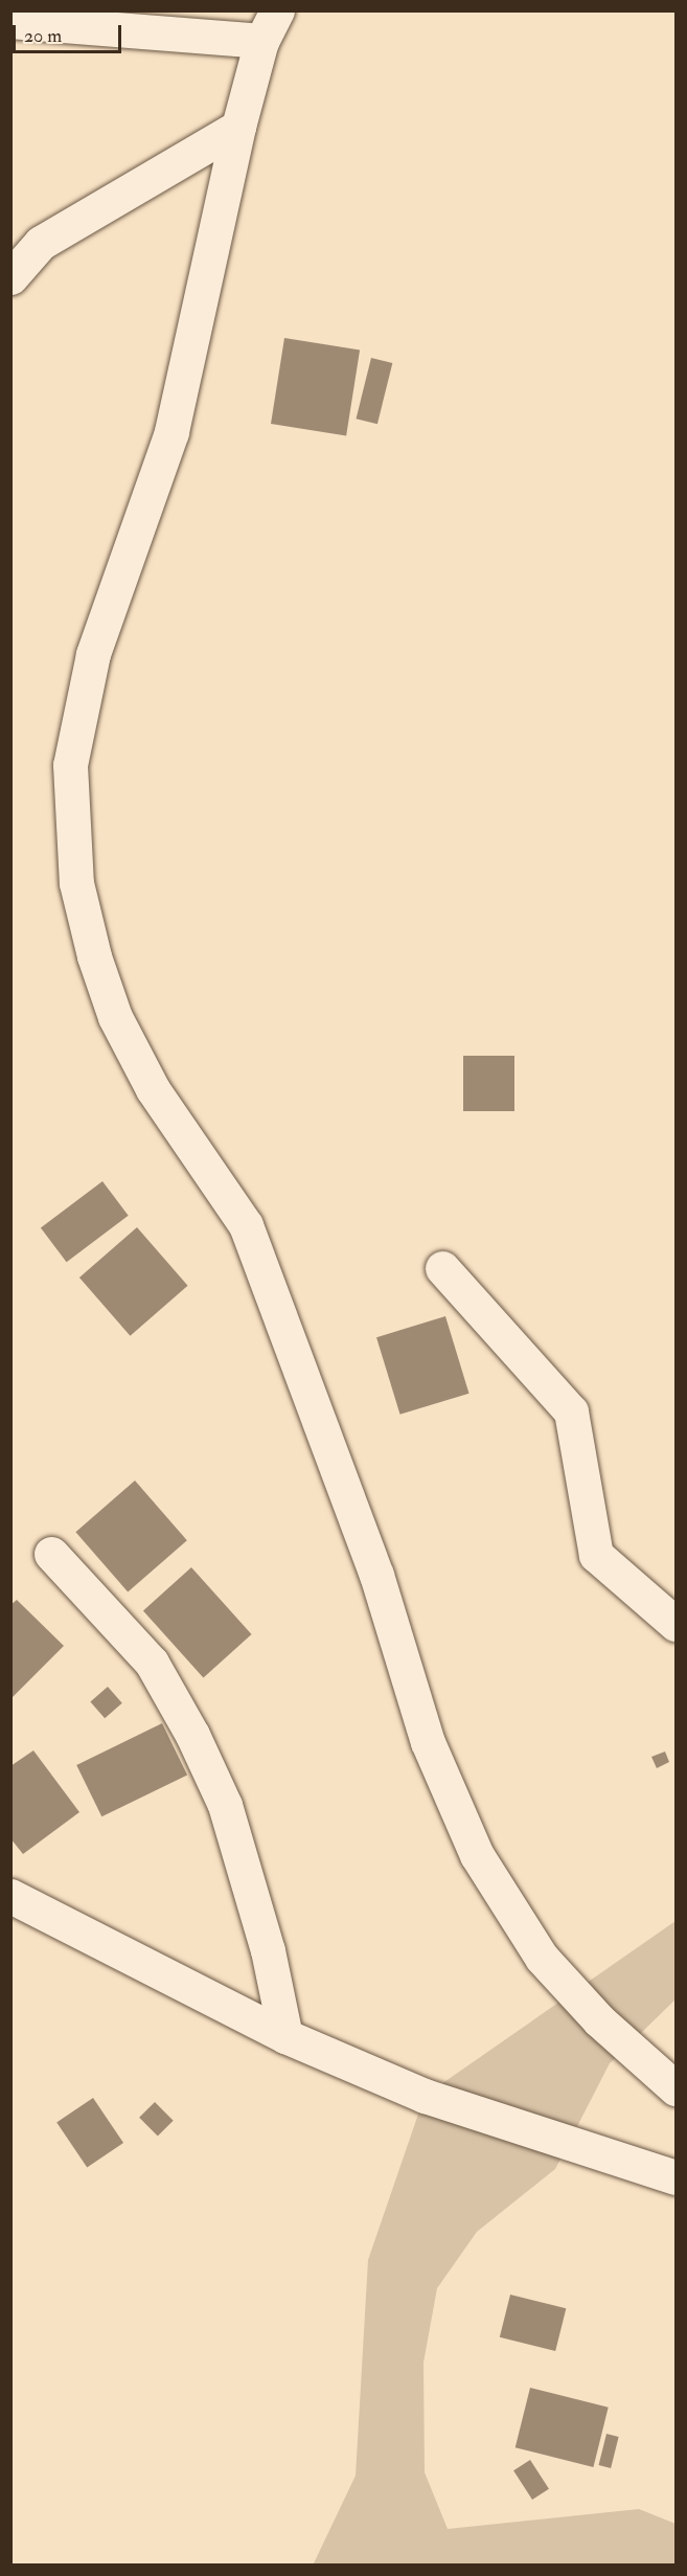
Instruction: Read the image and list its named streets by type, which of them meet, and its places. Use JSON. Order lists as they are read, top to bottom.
{
  "scale_bar": "20 m"
}
